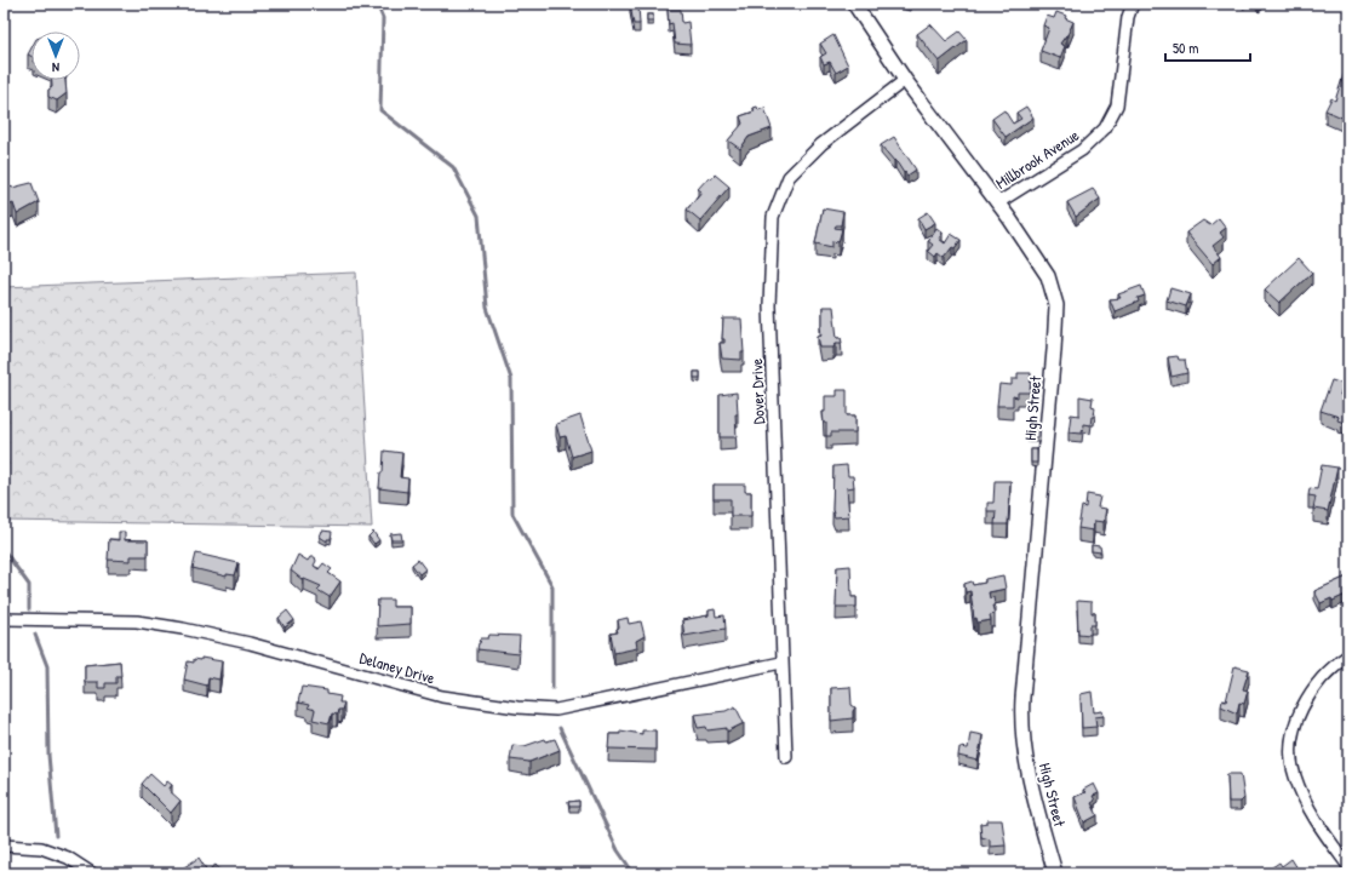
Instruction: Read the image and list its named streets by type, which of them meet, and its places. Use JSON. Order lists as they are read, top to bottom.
{
  "streets": {
    "street": [
      "Millbrook Avenue",
      "Dover Drive",
      "High Street",
      "Delaney Drive"
    ]
  },
  "crossings": [
    ["Millbrook Avenue", "High Street"],
    ["Dover Drive", "High Street"],
    ["Dover Drive", "Delaney Drive"]
  ],
  "scale_bar": "50 m",
  "north": "bottom"
}
